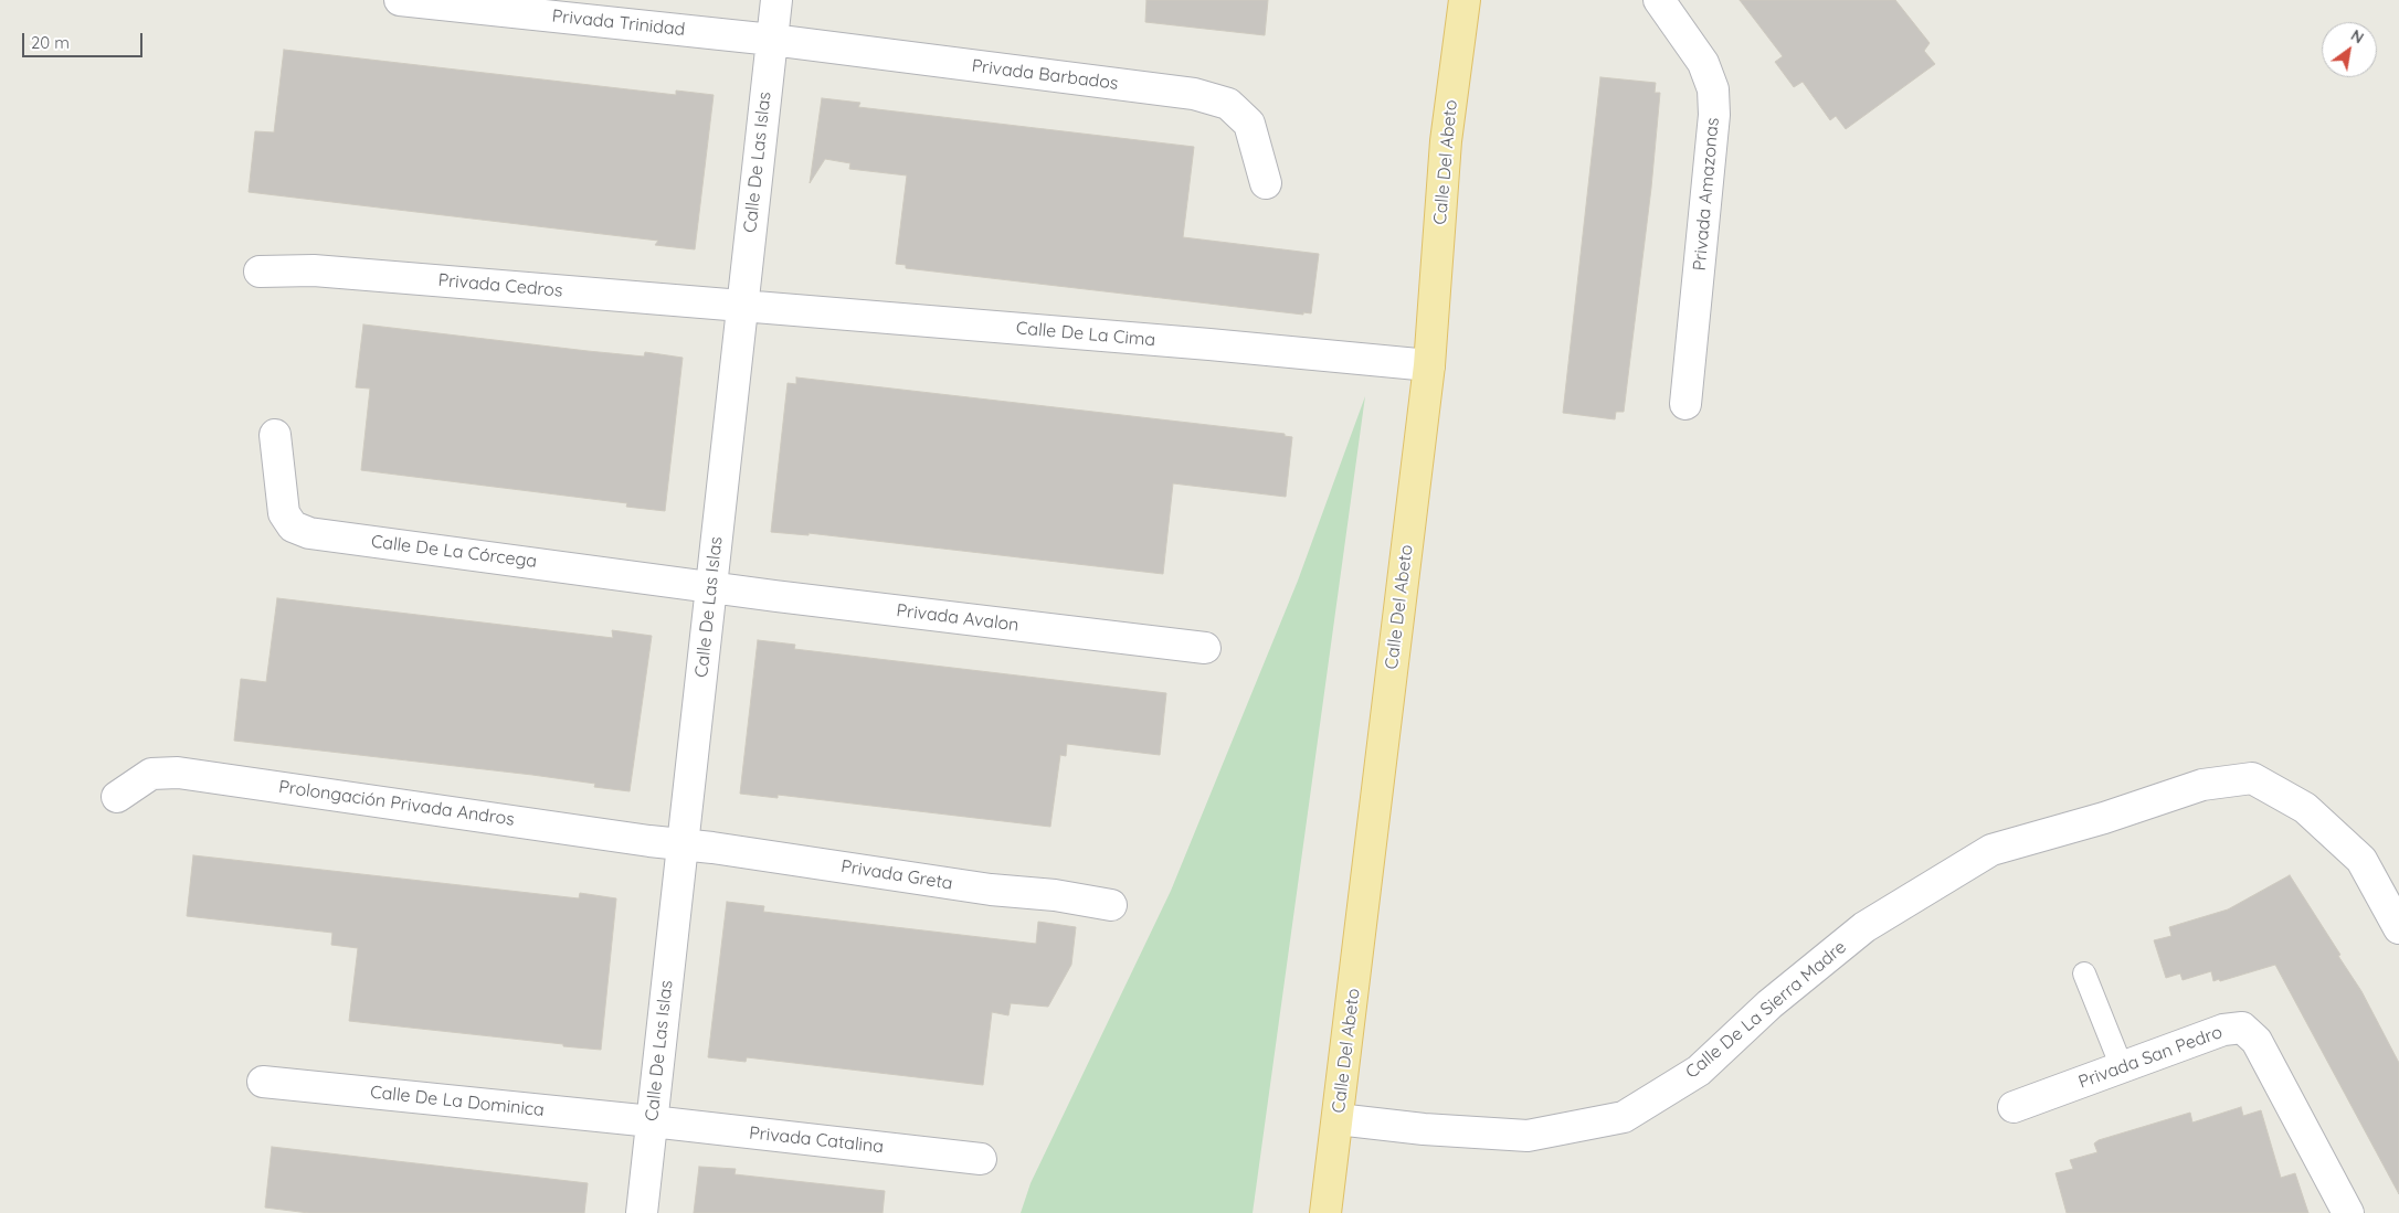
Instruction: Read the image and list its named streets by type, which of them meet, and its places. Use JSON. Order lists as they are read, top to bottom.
{
  "streets": {
    "main road": ["Calle Del Abeto"],
    "street": [
      "Privada Trinidad",
      "Privada Barbados",
      "Calle De Las Islas",
      "Privada Amazonas",
      "Privada Cedros",
      "Calle De La Cima",
      "Calle De La Córcega",
      "Privada Avalon",
      "Prolongación Privada Andros",
      "Privada Greta",
      "Calle De La Sierra Madre",
      "Privada San Pedro",
      "Calle De La Dominica",
      "Privada Catalina"
    ]
  },
  "crossings": [
    ["Privada Trinidad", "Privada Barbados"],
    ["Privada Trinidad", "Calle De Las Islas"],
    ["Privada Barbados", "Calle De Las Islas"],
    ["Calle De Las Islas", "Privada Cedros"],
    ["Calle De Las Islas", "Calle De La Cima"],
    ["Calle De Las Islas", "Calle De La Córcega"],
    ["Calle De Las Islas", "Privada Avalon"],
    ["Calle De Las Islas", "Prolongación Privada Andros"],
    ["Calle De Las Islas", "Privada Greta"],
    ["Calle De Las Islas", "Calle De La Dominica"],
    ["Calle De Las Islas", "Privada Catalina"],
    ["Calle Del Abeto", "Calle De La Cima"],
    ["Calle Del Abeto", "Calle De La Sierra Madre"],
    ["Privada Cedros", "Calle De La Cima"],
    ["Calle De La Córcega", "Privada Avalon"],
    ["Prolongación Privada Andros", "Privada Greta"],
    ["Calle De La Dominica", "Privada Catalina"]
  ],
  "scale_bar": "20 m",
  "north": "top right"
}
